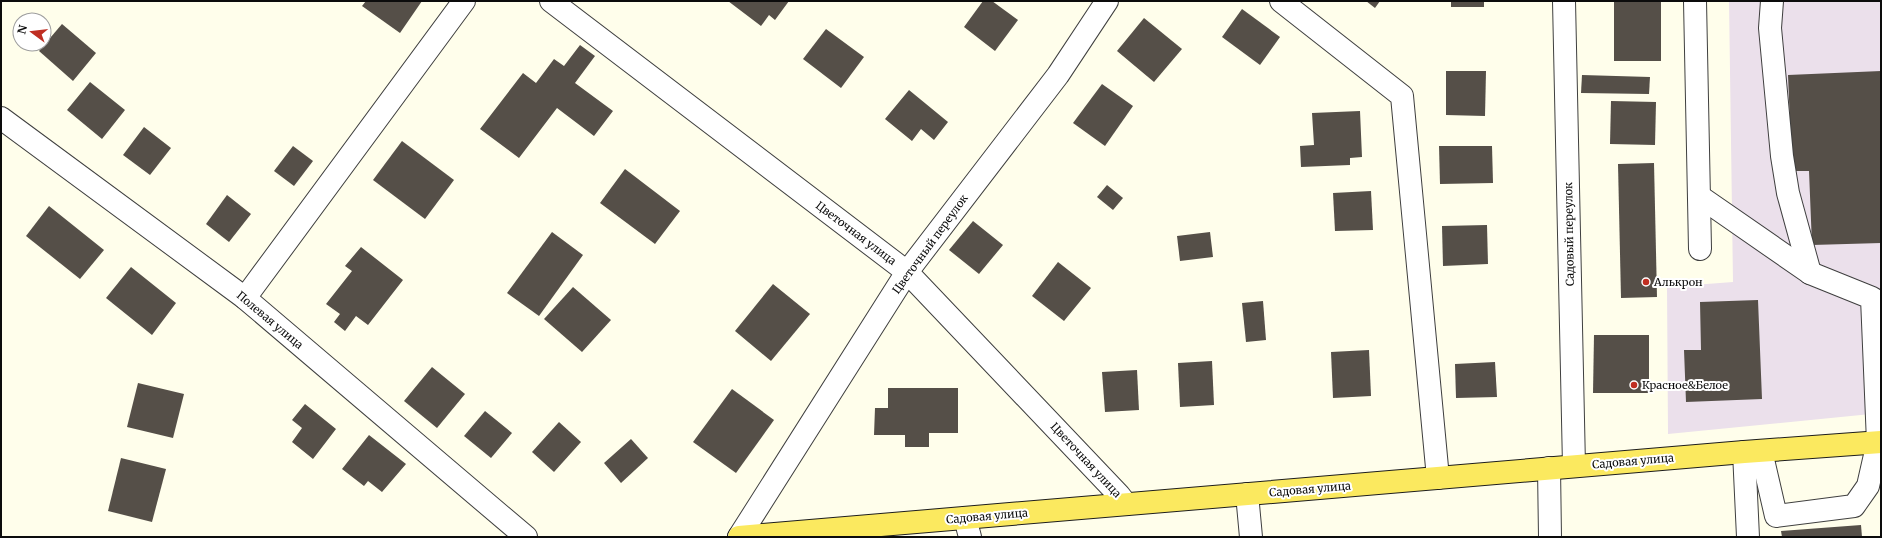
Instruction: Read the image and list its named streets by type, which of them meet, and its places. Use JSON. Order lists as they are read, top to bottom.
{
  "streets": {
    "main road": ["Садовая улица"],
    "street": [
      "Цветочная улица",
      "Садовый переулок",
      "Цветочный переулок",
      "Полевая улица"
    ]
  },
  "crossings": [
    ["Цветочная улица", "Цветочный переулок"],
    ["Цветочная улица", "Садовая улица"],
    ["Садовый переулок", "Садовая улица"],
    ["Цветочный переулок", "Садовая улица"]
  ],
  "places": ["Алькрон", "Красное&Белое"],
  "north": "left"
}
